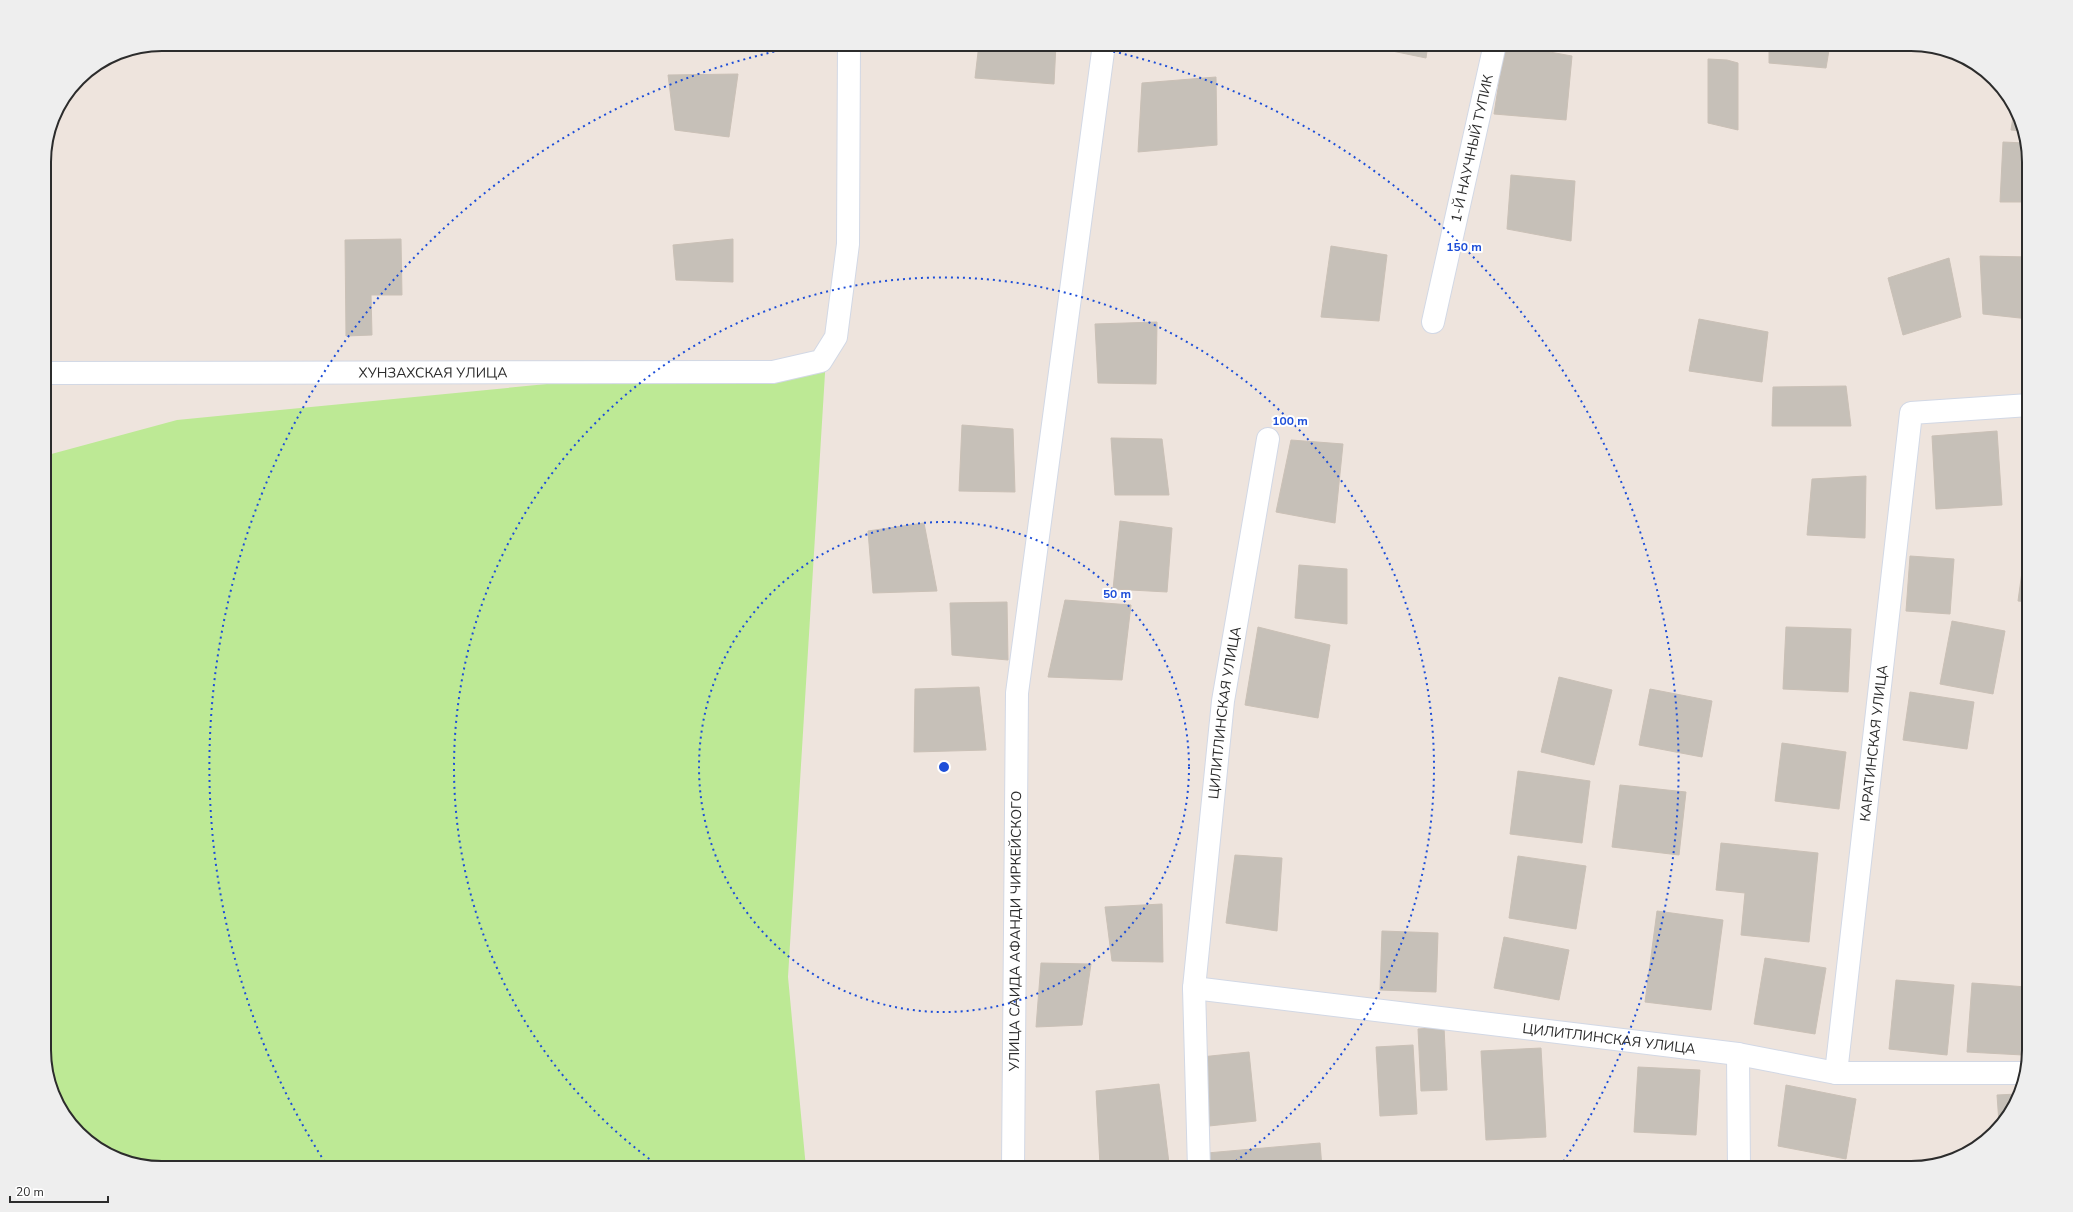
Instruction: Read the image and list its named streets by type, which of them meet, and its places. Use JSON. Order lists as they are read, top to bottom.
{
  "streets": {
    "street": [
      "1-Й НАУЧНЫЙ ТУПИК",
      "ХУНЗАХСКАЯ УЛИЦА",
      "ЦИЛИТЛИНСКАЯ УЛИЦА",
      "КАРАТИНСКАЯ УЛИЦА",
      "УЛИЦА САИДА АФАНДИ ЧИРКЕЙСКОГО"
    ]
  },
  "crossings": [
    ["ЦИЛИТЛИНСКАЯ УЛИЦА", "КАРАТИНСКАЯ УЛИЦА"]
  ],
  "scale_bar": "20 m",
  "rings": ["150 m", "100 m", "50 m"]
}
